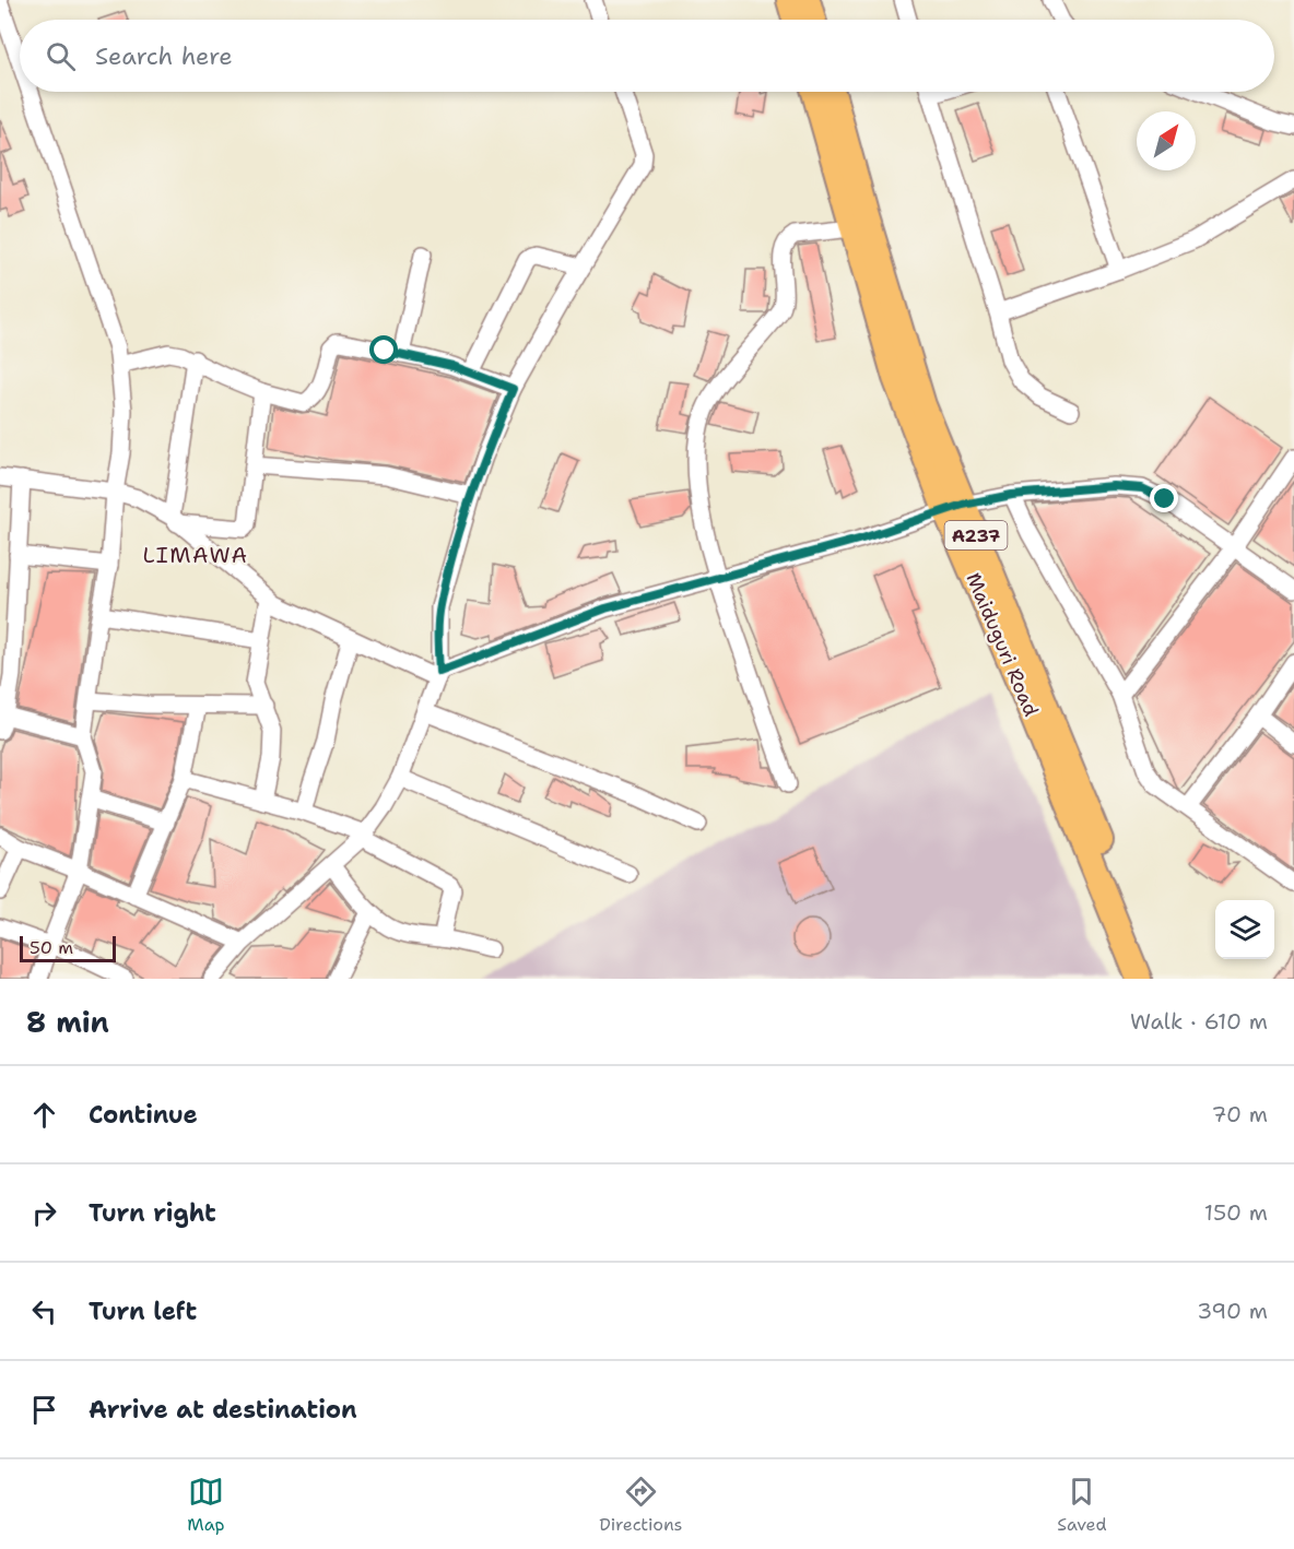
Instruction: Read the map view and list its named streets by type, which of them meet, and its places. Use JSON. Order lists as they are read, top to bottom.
{
  "streets": {
    "highway": ["A237", "Maiduguri Road"]
  },
  "districts": ["LIMAWA"],
  "scale_bar": "50 m",
  "north": "top right",
  "page": {
    "search": "Search here",
    "scale": "50 m",
    "heading": ["8 min", "Walk · 610 m"],
    "list": [
      ["Continue", "70 m"],
      ["Turn right", "150 m"],
      ["Turn left", "390 m"],
      "Arrive at destination"
    ],
    "nav": ["Map", "Directions", "Saved"]
  }
}
